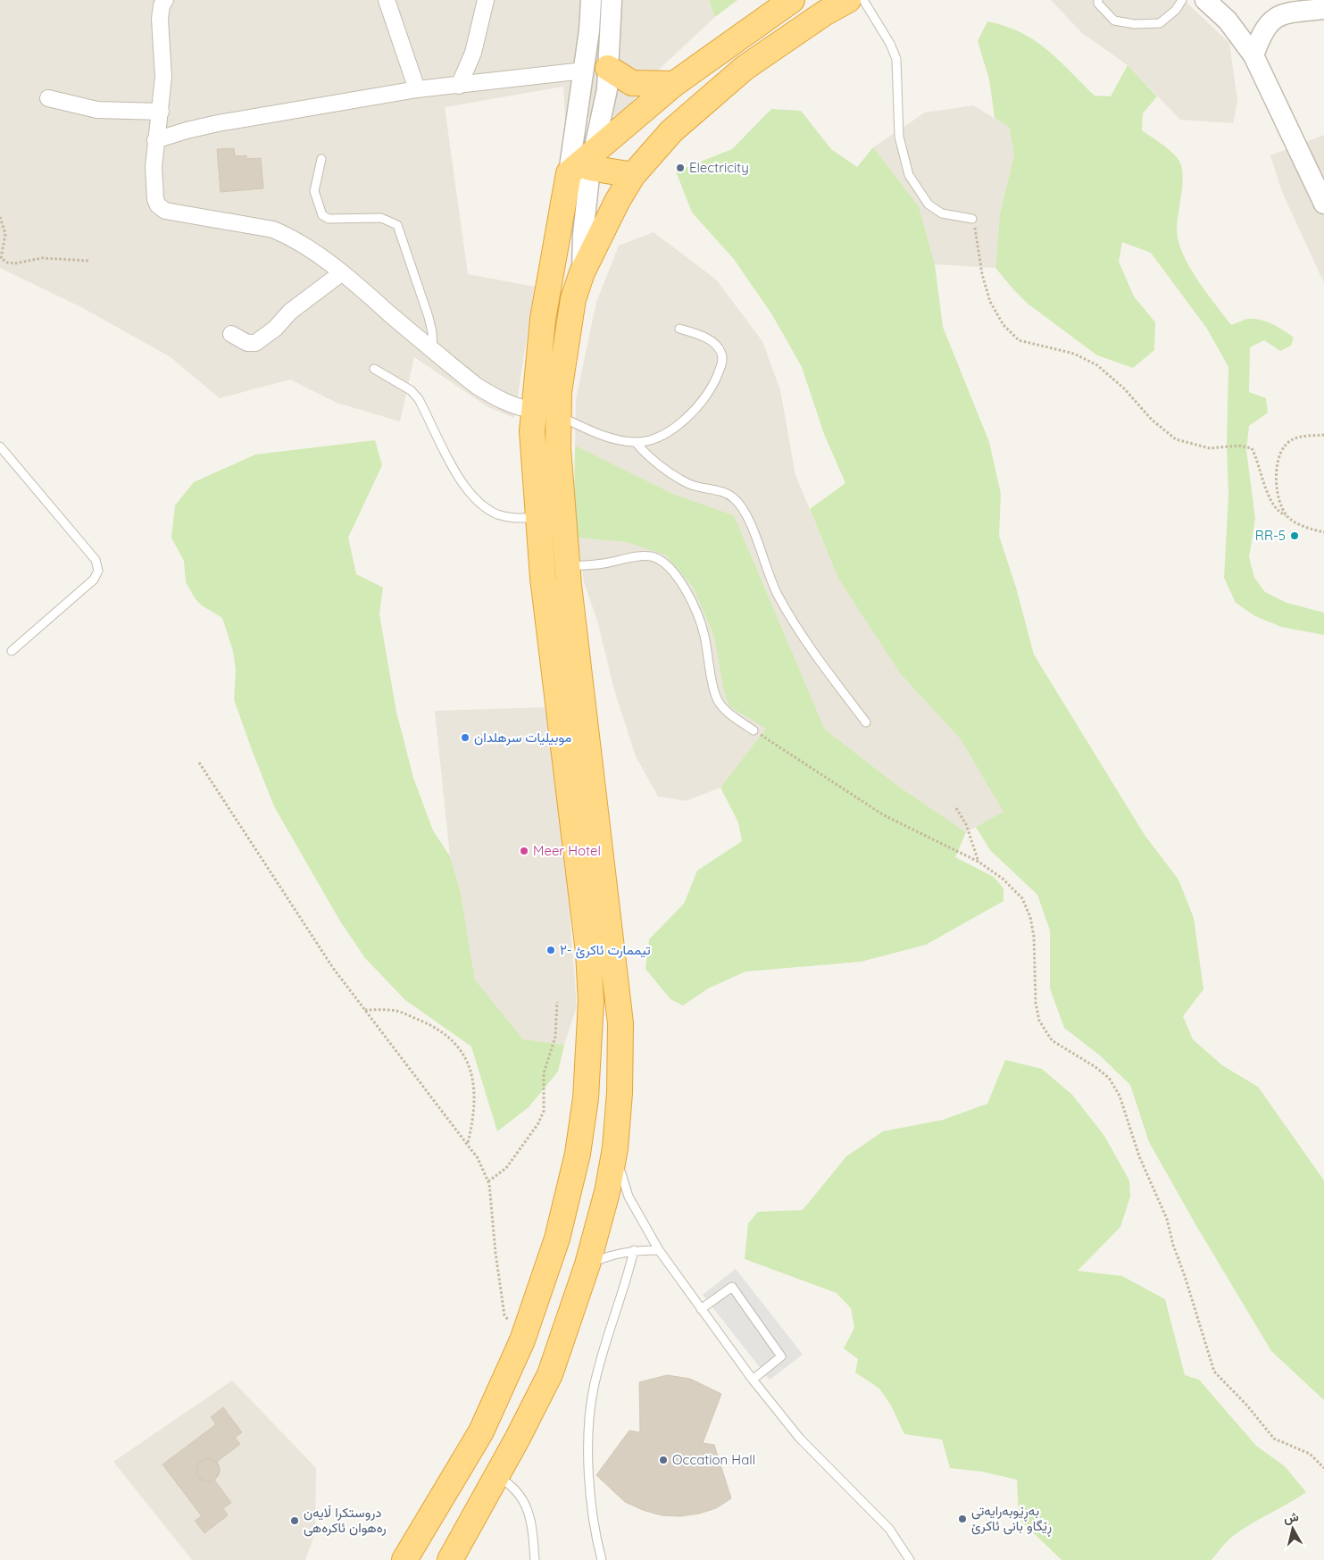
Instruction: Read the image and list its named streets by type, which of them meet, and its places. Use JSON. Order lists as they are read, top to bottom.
{
  "places": [
    "Electricity",
    "RR-5",
    "موبيليات سرهلدان",
    "Meer Hotel",
    "تيممارت ئاكرئ -٢",
    "Occation Hall",
    "بەڕێوبەرایەتی ڕێگاو بانی ئاکرێ",
    "دروستكرا ڵایەن رەهوان ئاكرەهی"
  ],
  "north": "top"
}
